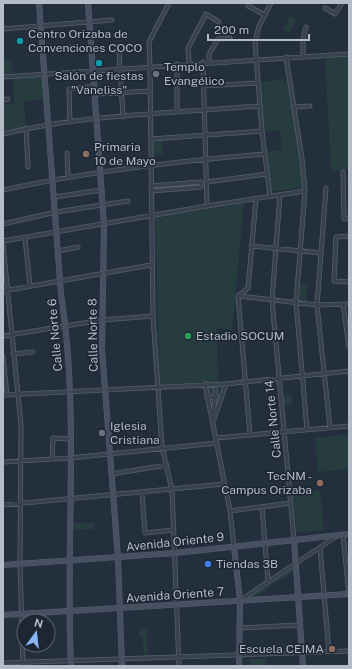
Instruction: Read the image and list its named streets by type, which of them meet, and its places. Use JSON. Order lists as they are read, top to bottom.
{
  "streets": {
    "street": [
      "Calle Norte 6",
      "Calle Norte 8",
      "Calle Norte 14",
      "Avenida Oriente 9",
      "Avenida Oriente 7"
    ]
  },
  "crossings": [
    ["Calle Norte 6", "Avenida Oriente 9"],
    ["Calle Norte 6", "Avenida Oriente 7"],
    ["Calle Norte 8", "Avenida Oriente 9"],
    ["Calle Norte 8", "Avenida Oriente 7"],
    ["Calle Norte 14", "Avenida Oriente 9"],
    ["Calle Norte 14", "Avenida Oriente 7"]
  ],
  "places": [
    "Centro Orizaba de Convenciones COCO",
    "Salón de fiestas \"Vaneliss\"",
    "Templo Evangélico",
    "Primaria 10 de Mayo",
    "Estadio SOCUM",
    "Iglesia Cristiana",
    "TecNM - Campus Orizaba",
    "Tiendas 3B",
    "Escuela CEIMA"
  ],
  "scale_bar": "200 m",
  "north": "top"
}
